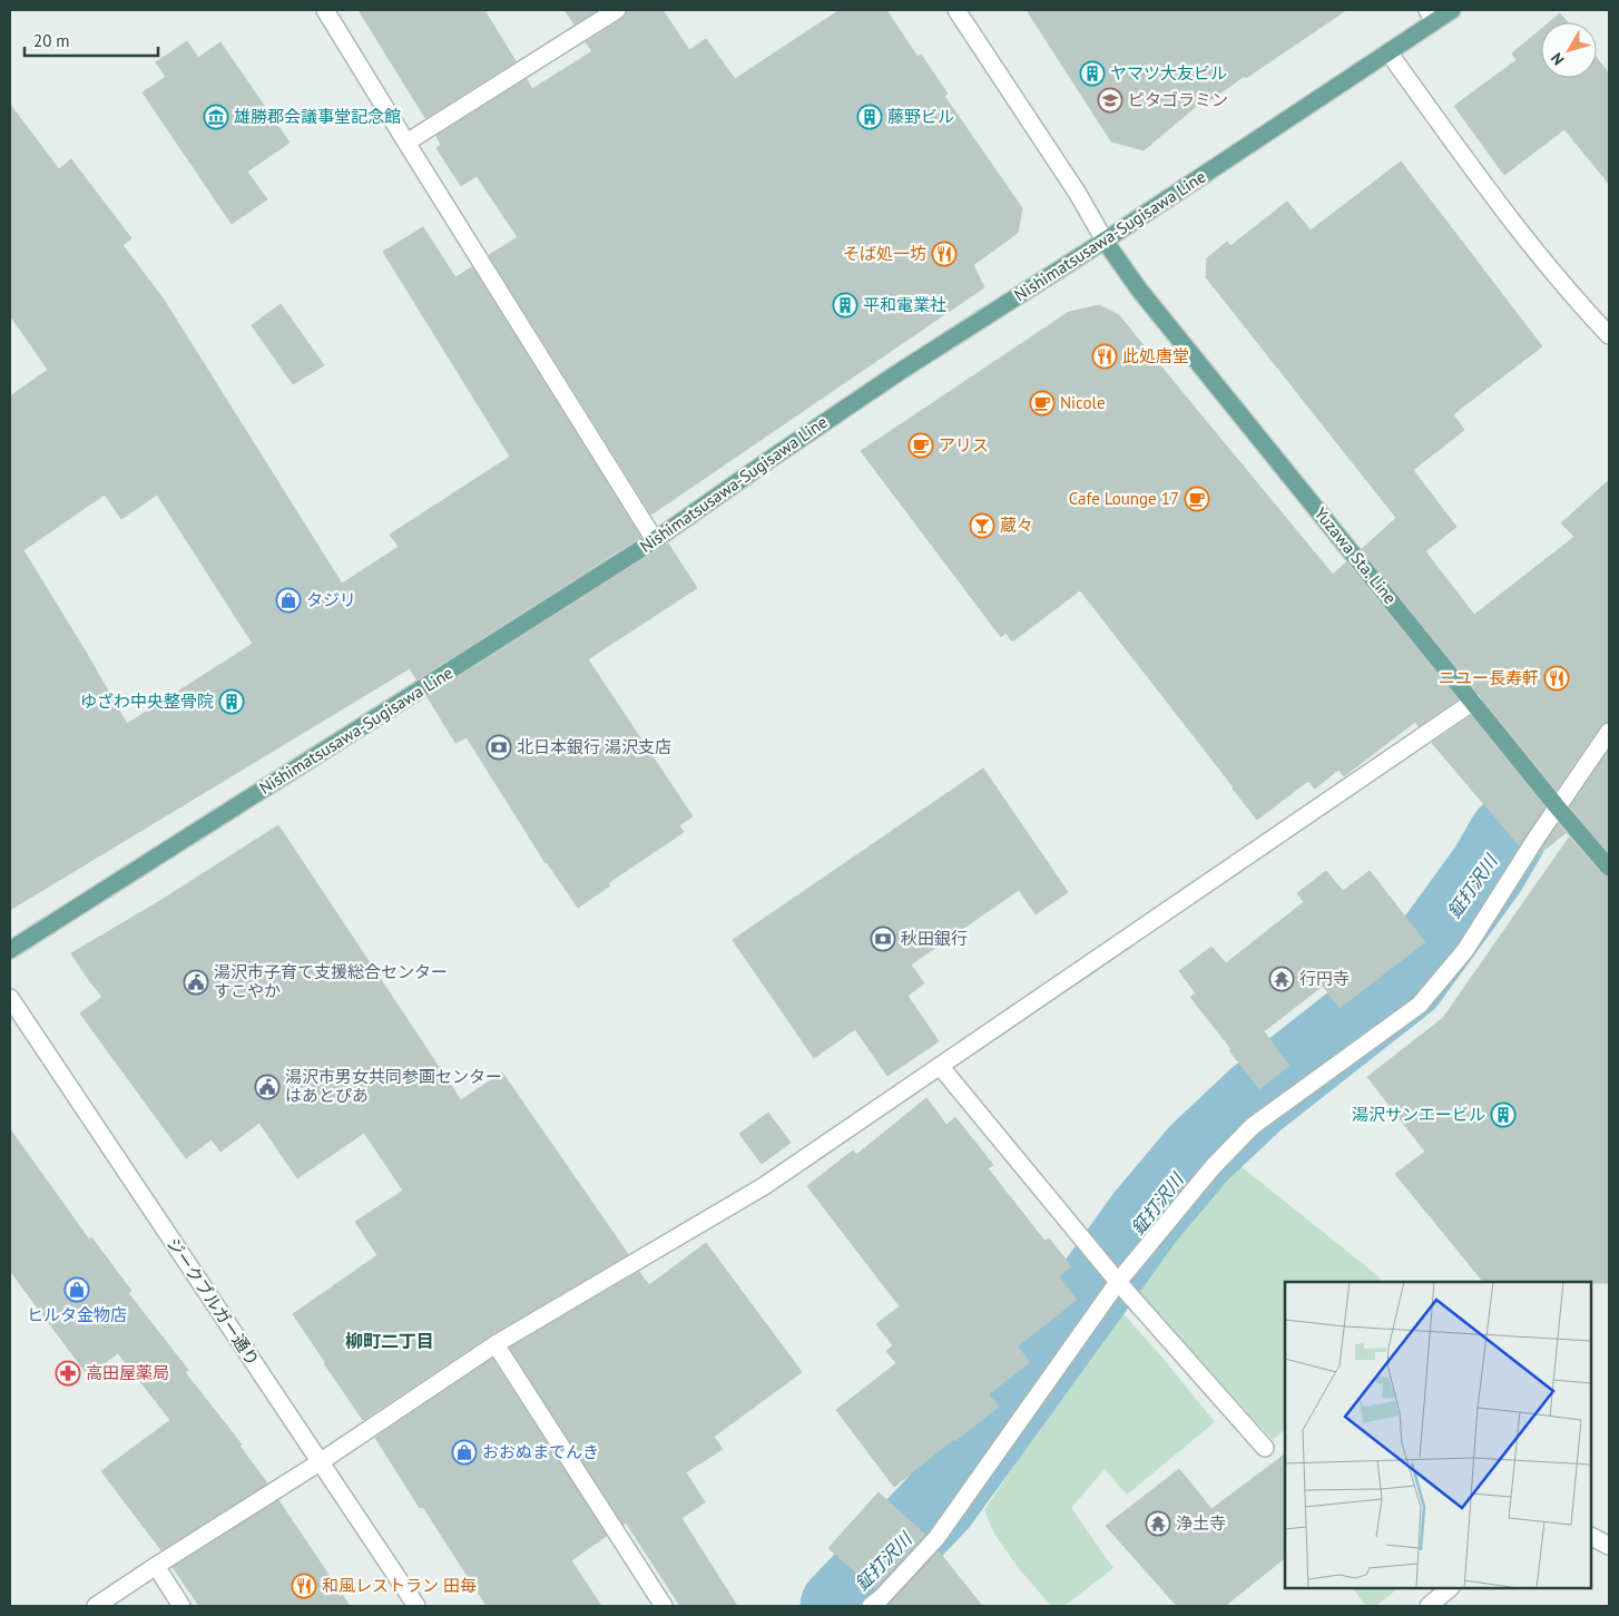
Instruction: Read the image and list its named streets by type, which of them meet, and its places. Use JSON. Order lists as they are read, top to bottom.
{
  "streets": {
    "main road": ["Nishimatsusawa-Sugisawa Line", "Yuzawa Sta. Line"],
    "street": ["ジークブルガー通り"]
  },
  "crossings": [
    ["Nishimatsusawa-Sugisawa Line", "Yuzawa Sta. Line"]
  ],
  "districts": ["柳町二丁目"],
  "water": ["鉦打沢川"],
  "places": {
    "building": [
      "ヤマツ大友ビル",
      "藤野ビル",
      "平和電業社",
      "ゆざわ中央整骨院",
      "湯沢サンエービル"
    ],
    "school or university": ["ピタゴラミン"],
    "museum": ["雄勝郡会議事堂記念館"],
    "restaurant": [
      "そば処一坊",
      "此処唐堂",
      "ニユー長寿軒",
      "和風レストラン 田毎"
    ],
    "cafe": ["Nicole", "アリス", "Cafe Lounge 17"],
    "bar": ["蔵々"],
    "shop": ["タジリ", "ヒルタ金物店", "おおぬまでんき"],
    "bank": ["北日本銀行 湯沢支店", "秋田銀行"],
    "temple": ["行円寺", "浄土寺"],
    "public building": ["湯沢市子育て支援総合センター すこやか", "湯沢市男女共同参画センター はあとぴあ"],
    "pharmacy": ["高田屋薬局"]
  },
  "scale_bar": "20 m",
  "north": "bottom left"
}
